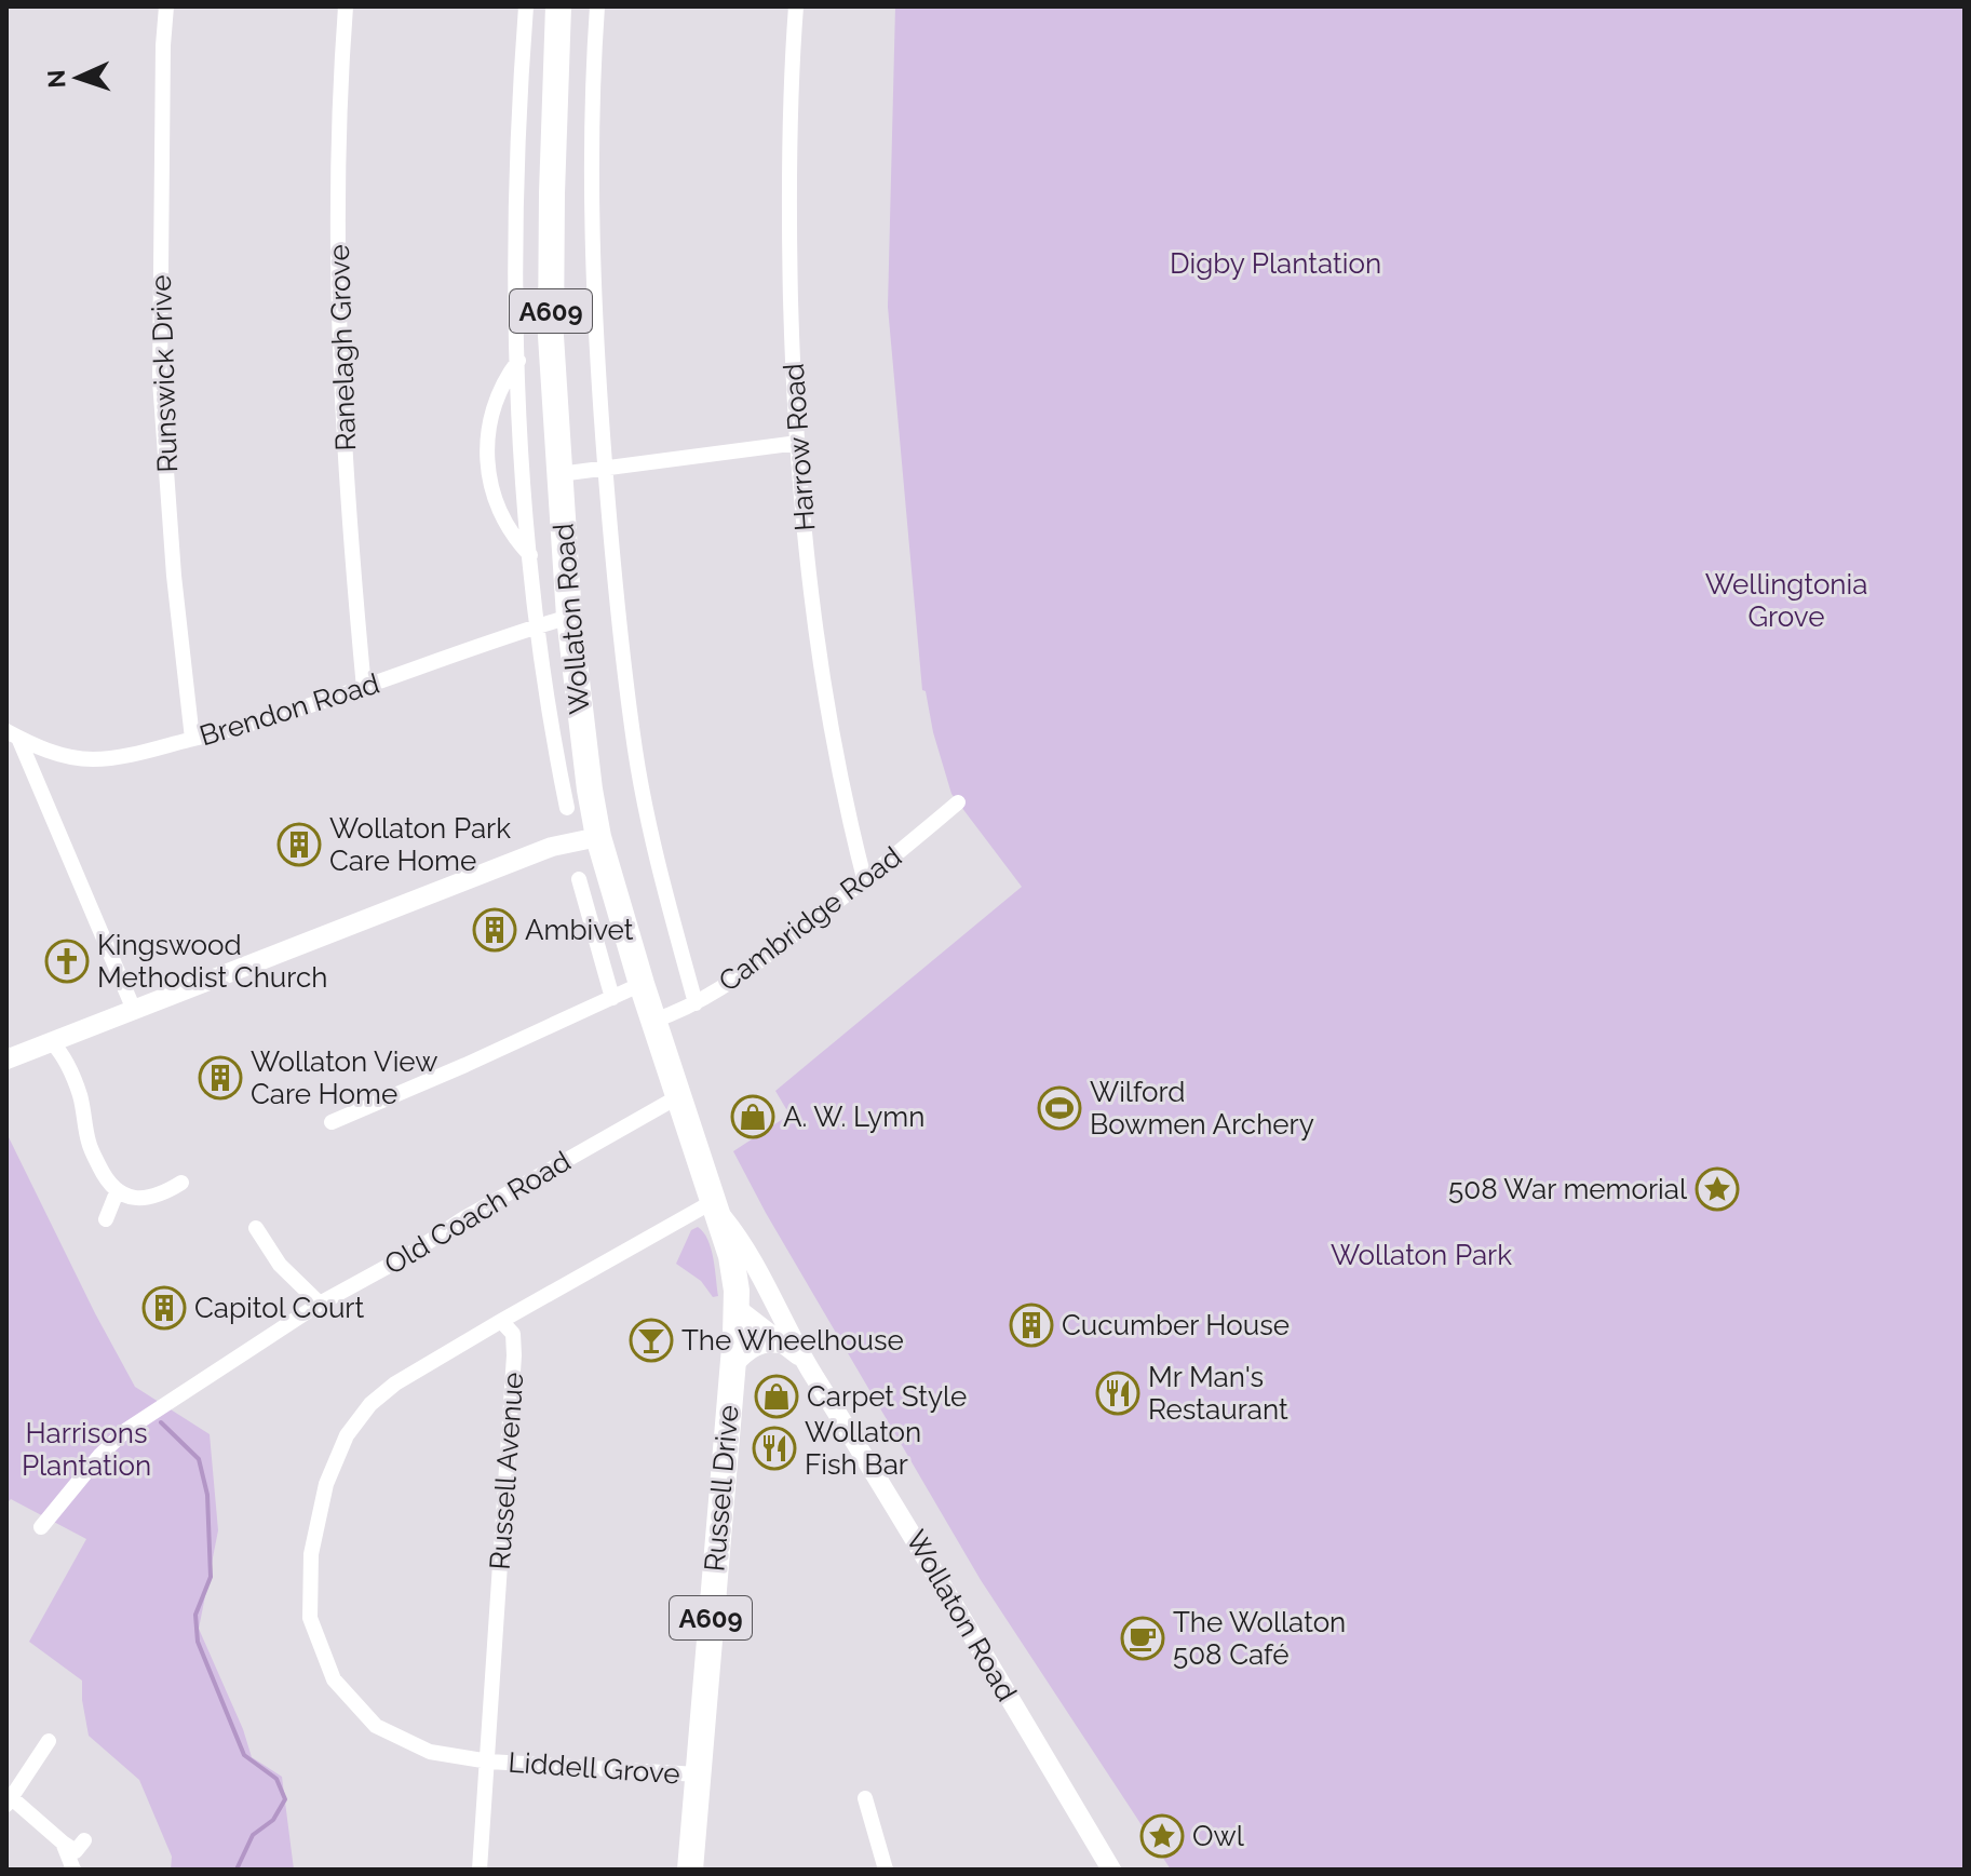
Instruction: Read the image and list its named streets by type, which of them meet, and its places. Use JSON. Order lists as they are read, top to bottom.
{
  "streets": {
    "main road": ["A609", "Wollaton Road", "Russell Drive"],
    "street": [
      "Ranelagh Grove",
      "Runswick Drive",
      "Harrow Road",
      "Brendon Road",
      "Cambridge Road",
      "Old Coach Road",
      "Russell Avenue",
      "Liddell Grove"
    ]
  },
  "crossings": [
    ["Ranelagh Grove", "Brendon Road"],
    ["Runswick Drive", "Brendon Road"],
    ["Harrow Road", "Cambridge Road"],
    ["Wollaton Road", "Brendon Road"],
    ["Wollaton Road", "Cambridge Road"],
    ["Wollaton Road", "Old Coach Road"],
    ["Wollaton Road", "Russell Drive"],
    ["Russell Avenue", "Liddell Grove"],
    ["Russell Drive", "Liddell Grove"]
  ],
  "parks": [
    "Digby Plantation",
    "Wellingtonia Grove",
    "Wollaton Park",
    "Harrisons Plantation"
  ],
  "places": {
    "building": [
      "Wollaton Park Care Home",
      "Ambivet",
      "Wollaton View Care Home",
      "Capitol Court",
      "Cucumber House"
    ],
    "church": ["Kingswood Methodist Church"],
    "sports": ["Wilford Bowmen Archery"],
    "shop": ["A. W. Lymn", "Carpet Style"],
    "place": ["508 War memorial", "Owl"],
    "bar": ["The Wheelhouse"],
    "restaurant": ["Mr Man's Restaurant", "Wollaton Fish Bar"],
    "cafe": ["The Wollaton 508 Café"]
  },
  "north": "left"
}
